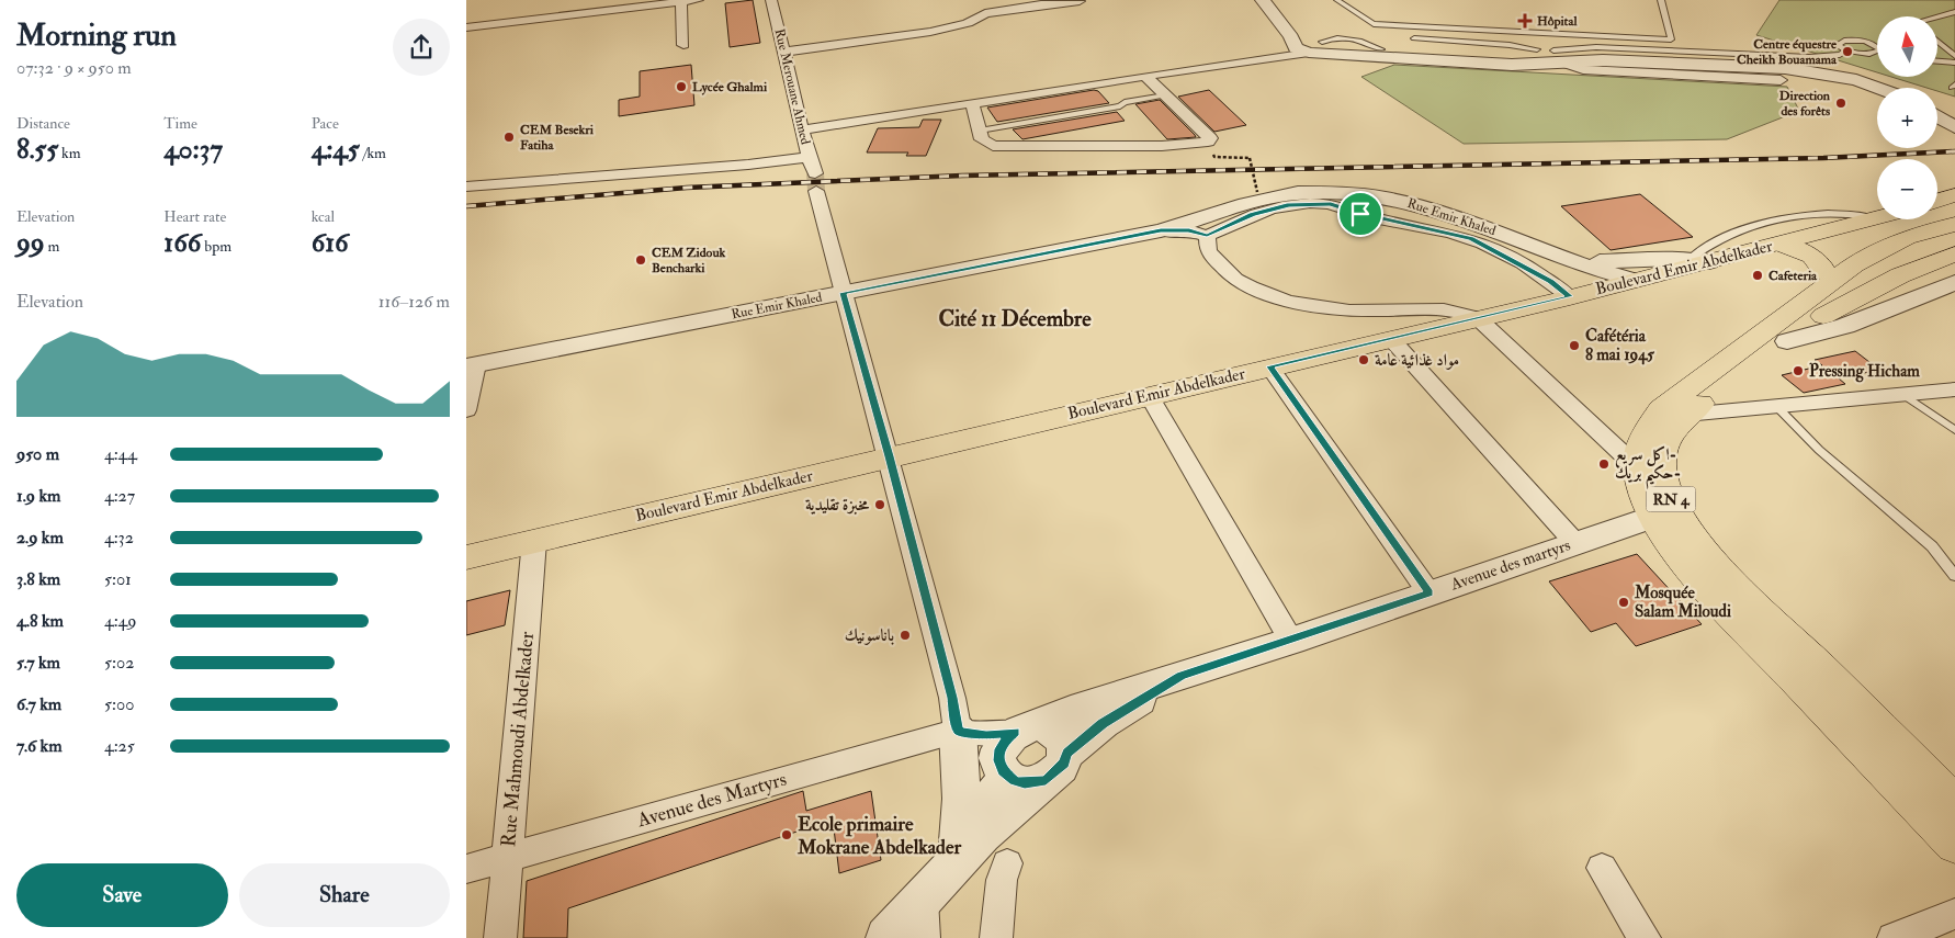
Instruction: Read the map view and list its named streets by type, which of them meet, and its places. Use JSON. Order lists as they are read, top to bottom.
{
  "streets": {
    "main road": ["Boulevard Emir Abdelkader", "RN 4"],
    "street": [
      "Rue Merouane Ahmed",
      "Rue Emir Khaled",
      "Avenue des martyrs",
      "Rue Mahmoudi Abdelkader",
      "Avenue des Martyrs"
    ]
  },
  "crossings": [
    ["Rue Merouane Ahmed", "Rue Emir Khaled"],
    ["Rue Merouane Ahmed", "Boulevard Emir Abdelkader"],
    ["Rue Merouane Ahmed", "Avenue des Martyrs"],
    ["Rue Emir Khaled", "Boulevard Emir Abdelkader"],
    ["Boulevard Emir Abdelkader", "Rue Mahmoudi Abdelkader"],
    ["RN 4", "Avenue des martyrs"],
    ["Rue Mahmoudi Abdelkader", "Avenue des Martyrs"]
  ],
  "districts": ["Cité 11 Décembre"],
  "places": {
    "health": ["Hôpital"],
    "other": [
      "Centre équestre Cheikh Bouamama",
      "Lycée Ghalmi",
      "Direction des forêts",
      "CEM Besekri Fatiha",
      "CEM Zidouk Bencharki",
      "Cafeteria",
      "Cafétéria 8 mai 1945",
      "مواد غذائية عامة",
      "Pressing Hicham",
      "اكل سريع- حكيم بريك-",
      "مخبزة تقليدية",
      "Mosquée Salam Miloudi",
      "باناسونيك",
      "Ecole primaire Mokrane Abdelkader"
    ]
  },
  "north": "top",
  "page": {
    "heading": ["Morning run", "07:32 · 9 × 950 m"],
    "map_buttons": ["+", "−"],
    "stats": [
      ["Distance", "8.55 km"],
      ["Time", "40:37"],
      ["Pace", "4:45 /km"],
      ["Elevation", "99 m"],
      ["Heart rate", "166 bpm"],
      ["kcal", "616"]
    ],
    "chart": ["Elevation", "116–126 m"],
    "list": [
      {
        "name": "950 m",
        "note": "4:44"
      },
      {
        "name": "1.9 km",
        "note": "4:27"
      },
      {
        "name": "2.9 km",
        "note": "4:32"
      },
      {
        "name": "3.8 km",
        "note": "5:01"
      },
      {
        "name": "4.8 km",
        "note": "4:49"
      },
      {
        "name": "5.7 km",
        "note": "5:02"
      },
      {
        "name": "6.7 km",
        "note": "5:00"
      },
      {
        "name": "7.6 km",
        "note": "4:25"
      }
    ],
    "buttons": ["Save", "Share"]
  }
}
